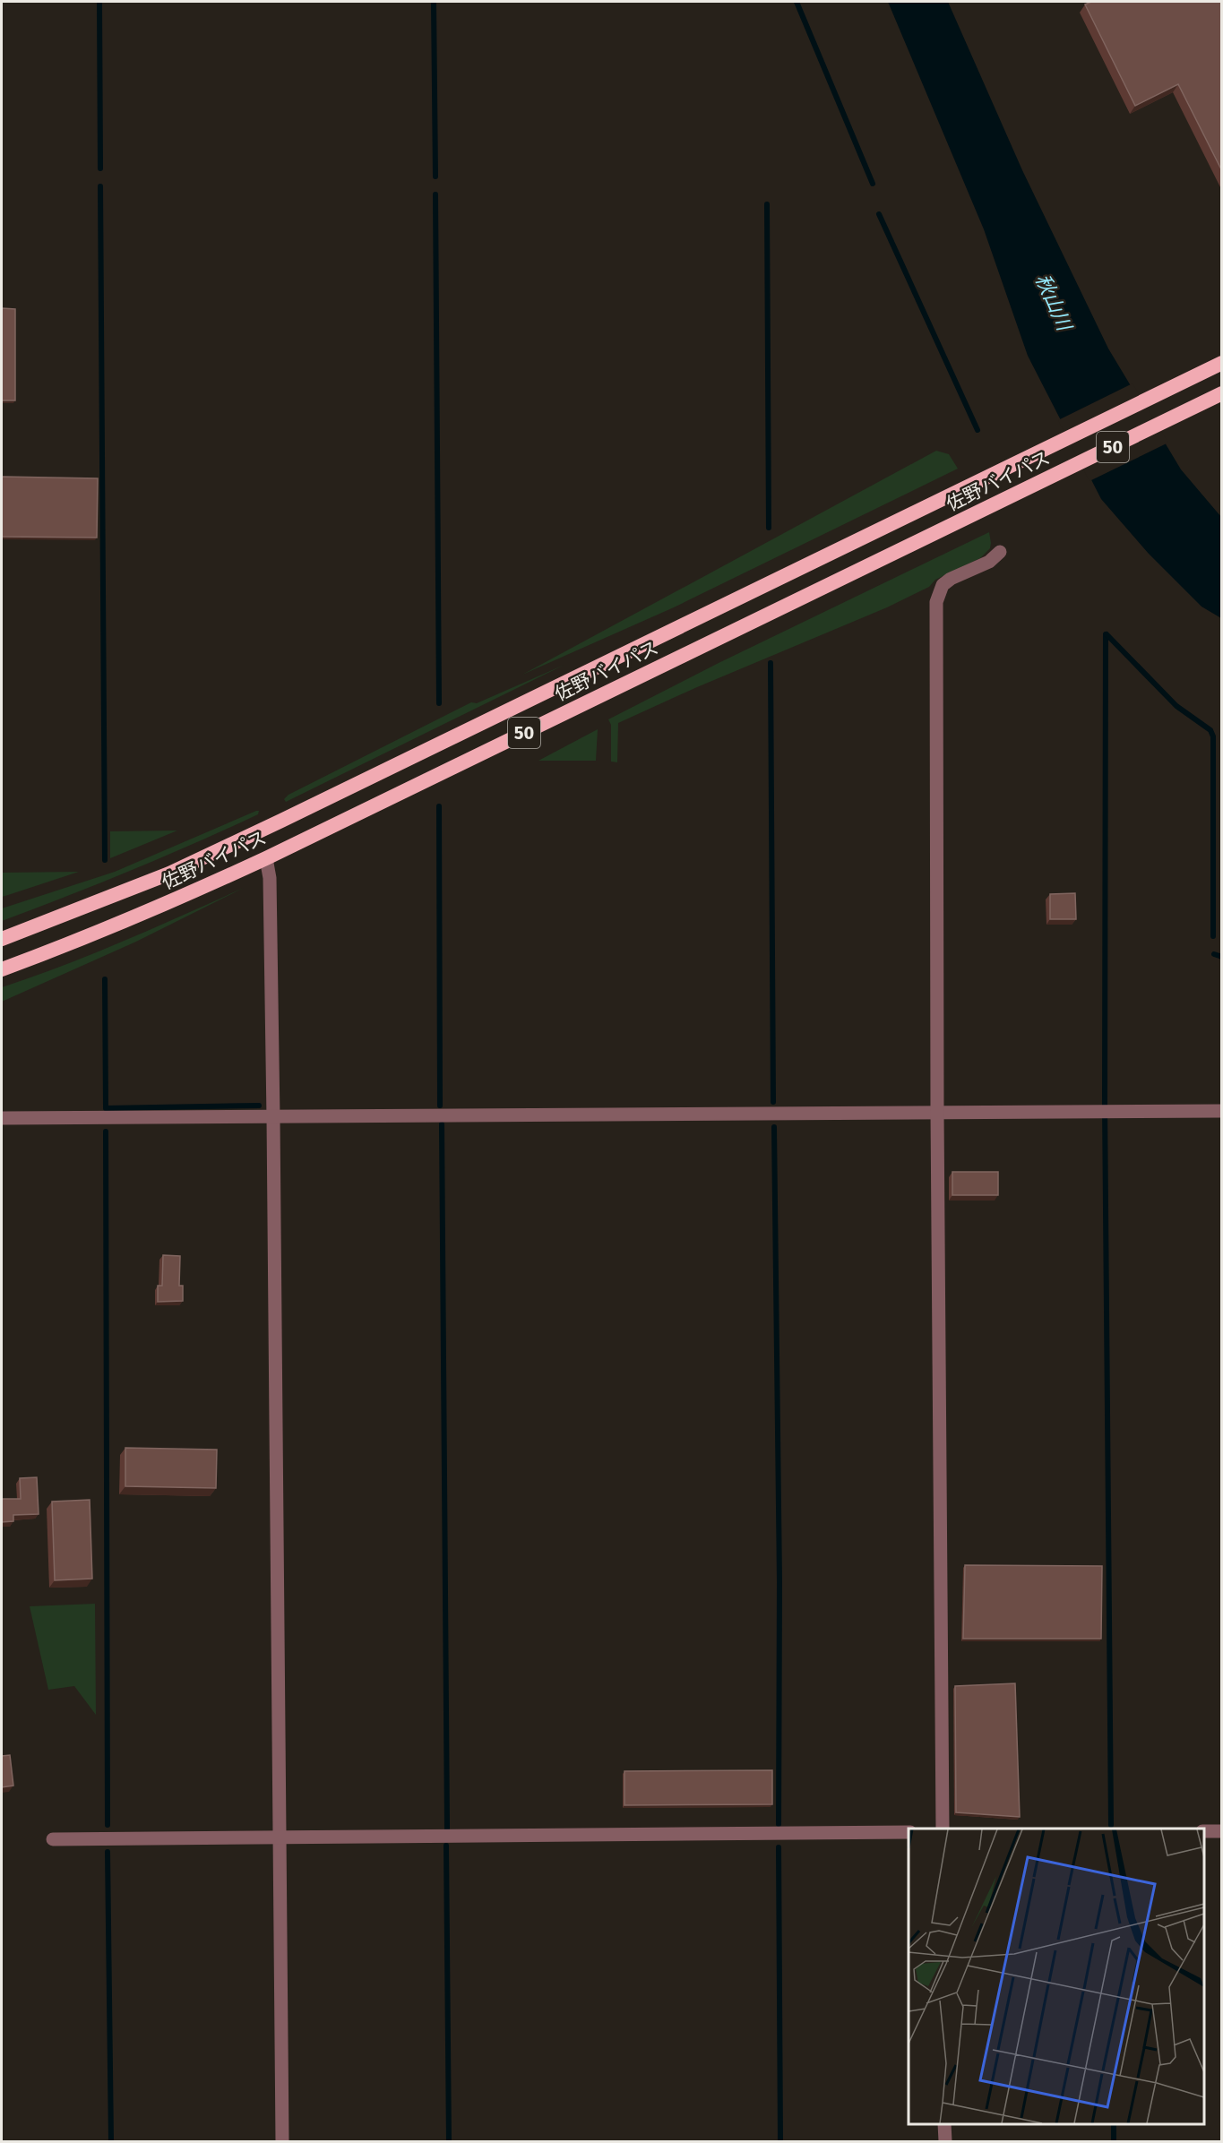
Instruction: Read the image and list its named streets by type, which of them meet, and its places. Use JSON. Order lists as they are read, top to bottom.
{
  "streets": {
    "highway": ["50", "佐野バイパス"]
  },
  "water": ["秋山川"]
}
